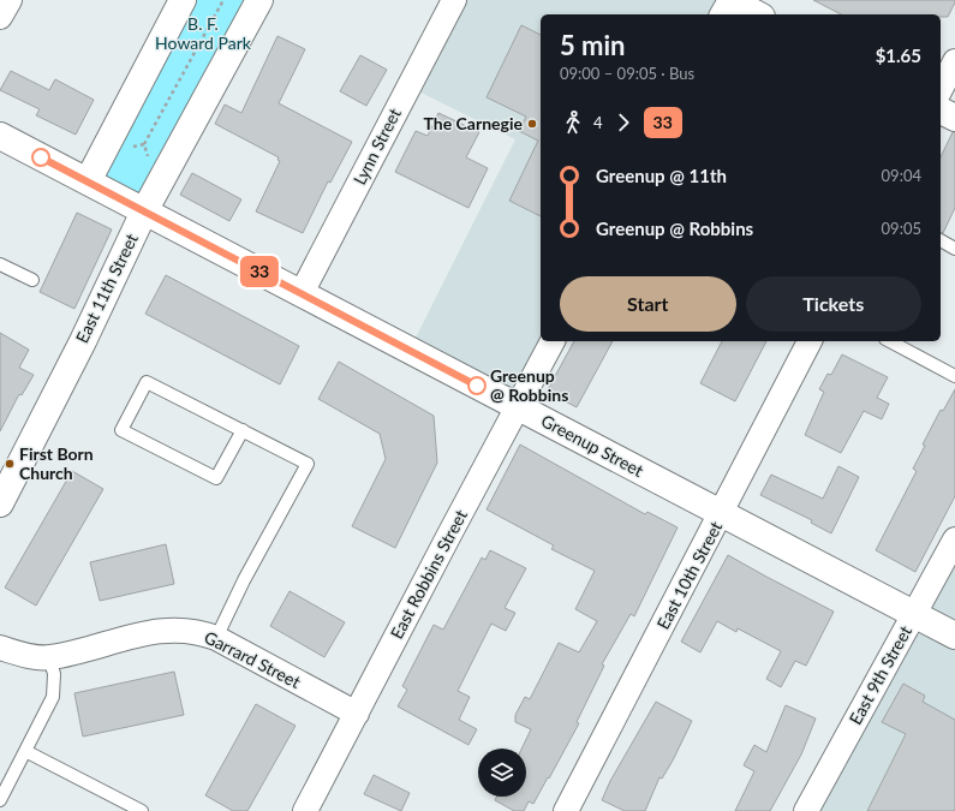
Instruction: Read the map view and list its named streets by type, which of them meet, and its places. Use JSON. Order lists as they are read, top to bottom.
{
  "streets": {
    "main road": ["East 11th Street", "Greenup Street"],
    "street": [
      "Lynn Street",
      "East Robbins Street",
      "East 10th Street",
      "Garrard Street",
      "East 9th Street"
    ]
  },
  "crossings": [
    ["Lynn Street", "Greenup Street"],
    ["East 11th Street", "Greenup Street"],
    ["Greenup Street", "East Robbins Street"],
    ["Greenup Street", "East 10th Street"],
    ["Greenup Street", "East 9th Street"],
    ["East Robbins Street", "Garrard Street"]
  ],
  "parks": ["B. F. Howard Park"],
  "places": ["The Carnegie", "Greenup @ Robbins", "First Born Church"],
  "lines": ["bus line 33"],
  "page": {
    "on_map": "33",
    "heading": ["5 min", "09:00 – 09:05 · Bus", "$1.65"],
    "legs": ["4", "33"],
    "list": [
      {
        "name": "Greenup @ 11th",
        "value": "09:04"
      },
      {
        "name": "Greenup @ Robbins",
        "value": "09:05"
      }
    ],
    "buttons": ["Start", "Tickets"]
  }
}
